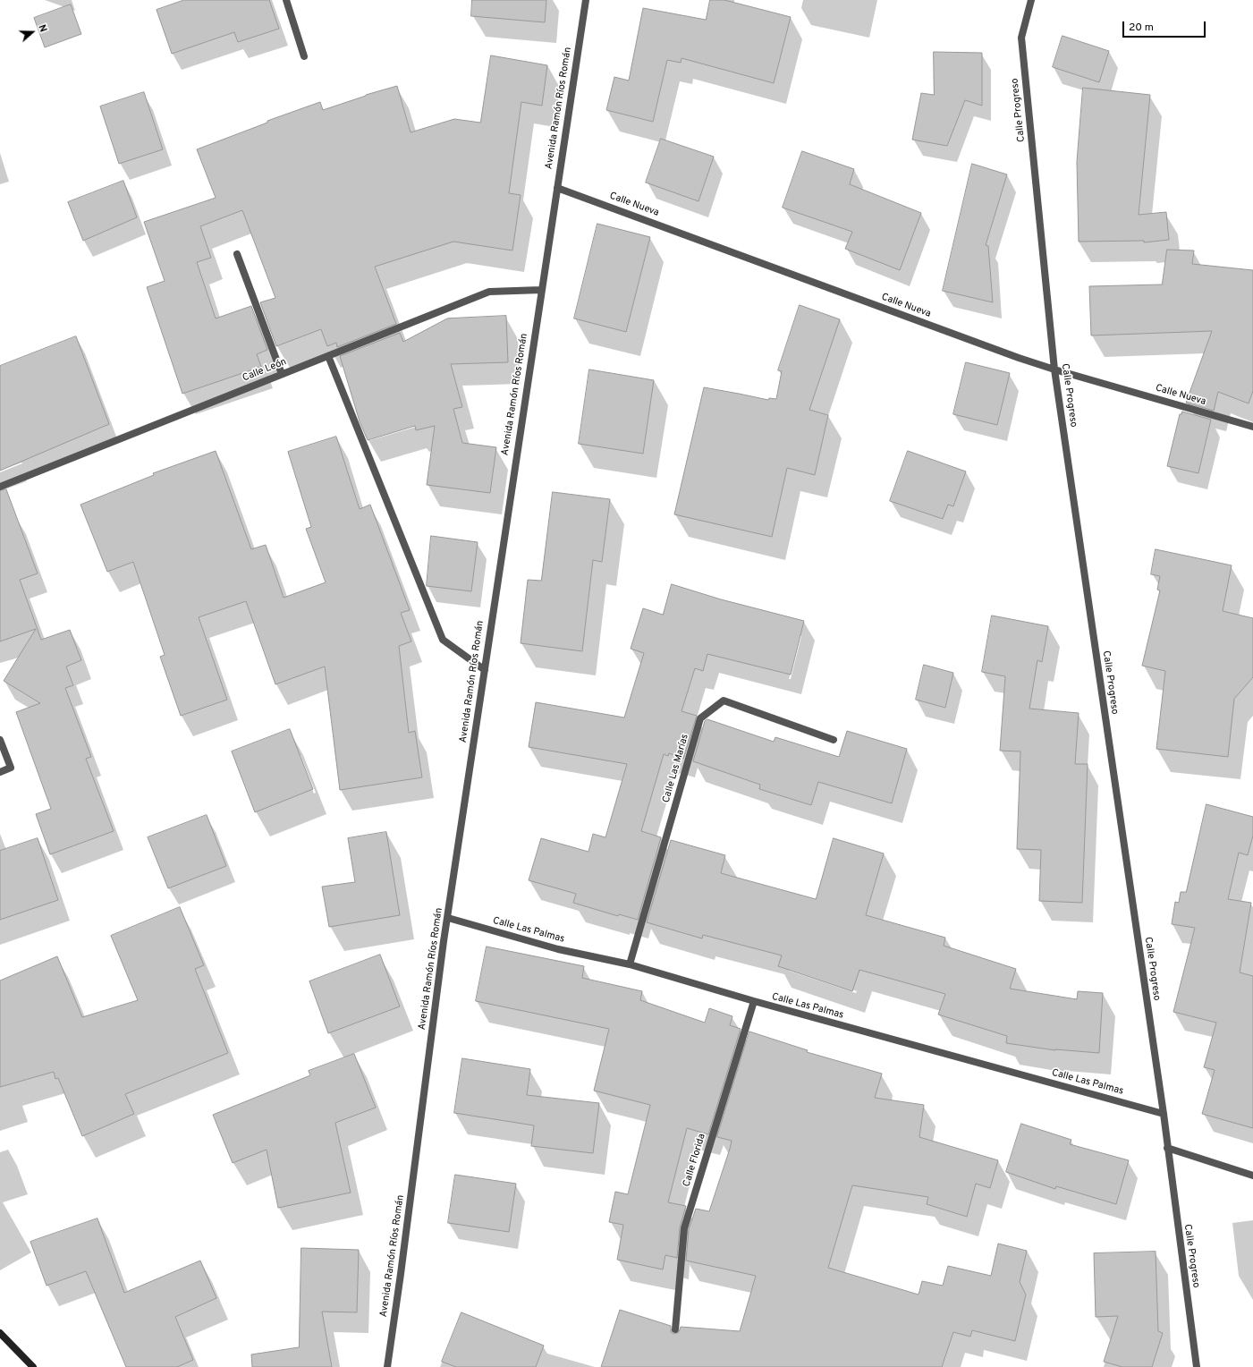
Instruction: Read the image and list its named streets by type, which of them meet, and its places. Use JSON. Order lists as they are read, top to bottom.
{
  "streets": {
    "street": [
      "Avenida Ramón Ríos Román",
      "Calle Progreso",
      "Calle Nueva",
      "Calle León",
      "Calle Las Marías",
      "Calle Las Palmas",
      "Calle Florida"
    ]
  },
  "crossings": [
    ["Avenida Ramón Ríos Román", "Calle Nueva"],
    ["Avenida Ramón Ríos Román", "Calle León"],
    ["Avenida Ramón Ríos Román", "Calle Las Palmas"],
    ["Calle Progreso", "Calle Nueva"],
    ["Calle Progreso", "Calle Las Palmas"],
    ["Calle Las Marías", "Calle Las Palmas"],
    ["Calle Las Palmas", "Calle Florida"]
  ],
  "scale_bar": "20 m",
  "north": "right"
}
